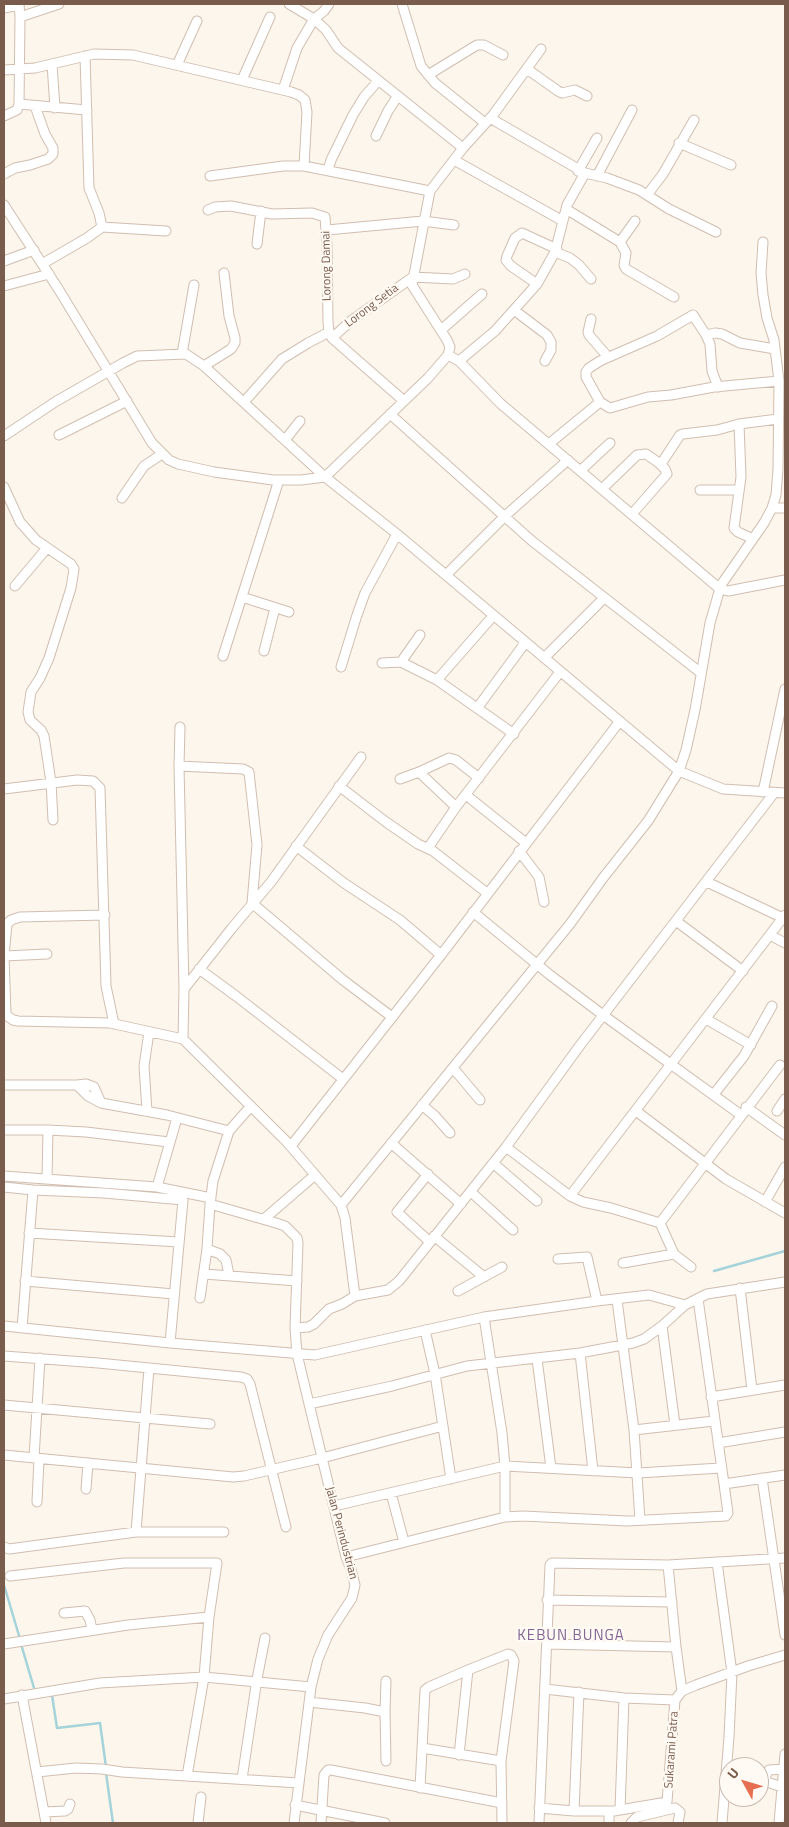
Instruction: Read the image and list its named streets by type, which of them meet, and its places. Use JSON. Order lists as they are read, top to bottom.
{
  "streets": {
    "street": [
      "Lorong Damai",
      "Lorong Setia",
      "Jalan Perindustrian",
      "Sukarami Patra"
    ]
  },
  "crossings": [
    ["Lorong Damai", "Lorong Setia"]
  ],
  "districts": ["KEBUN BUNGA"],
  "north": "top left"
}
